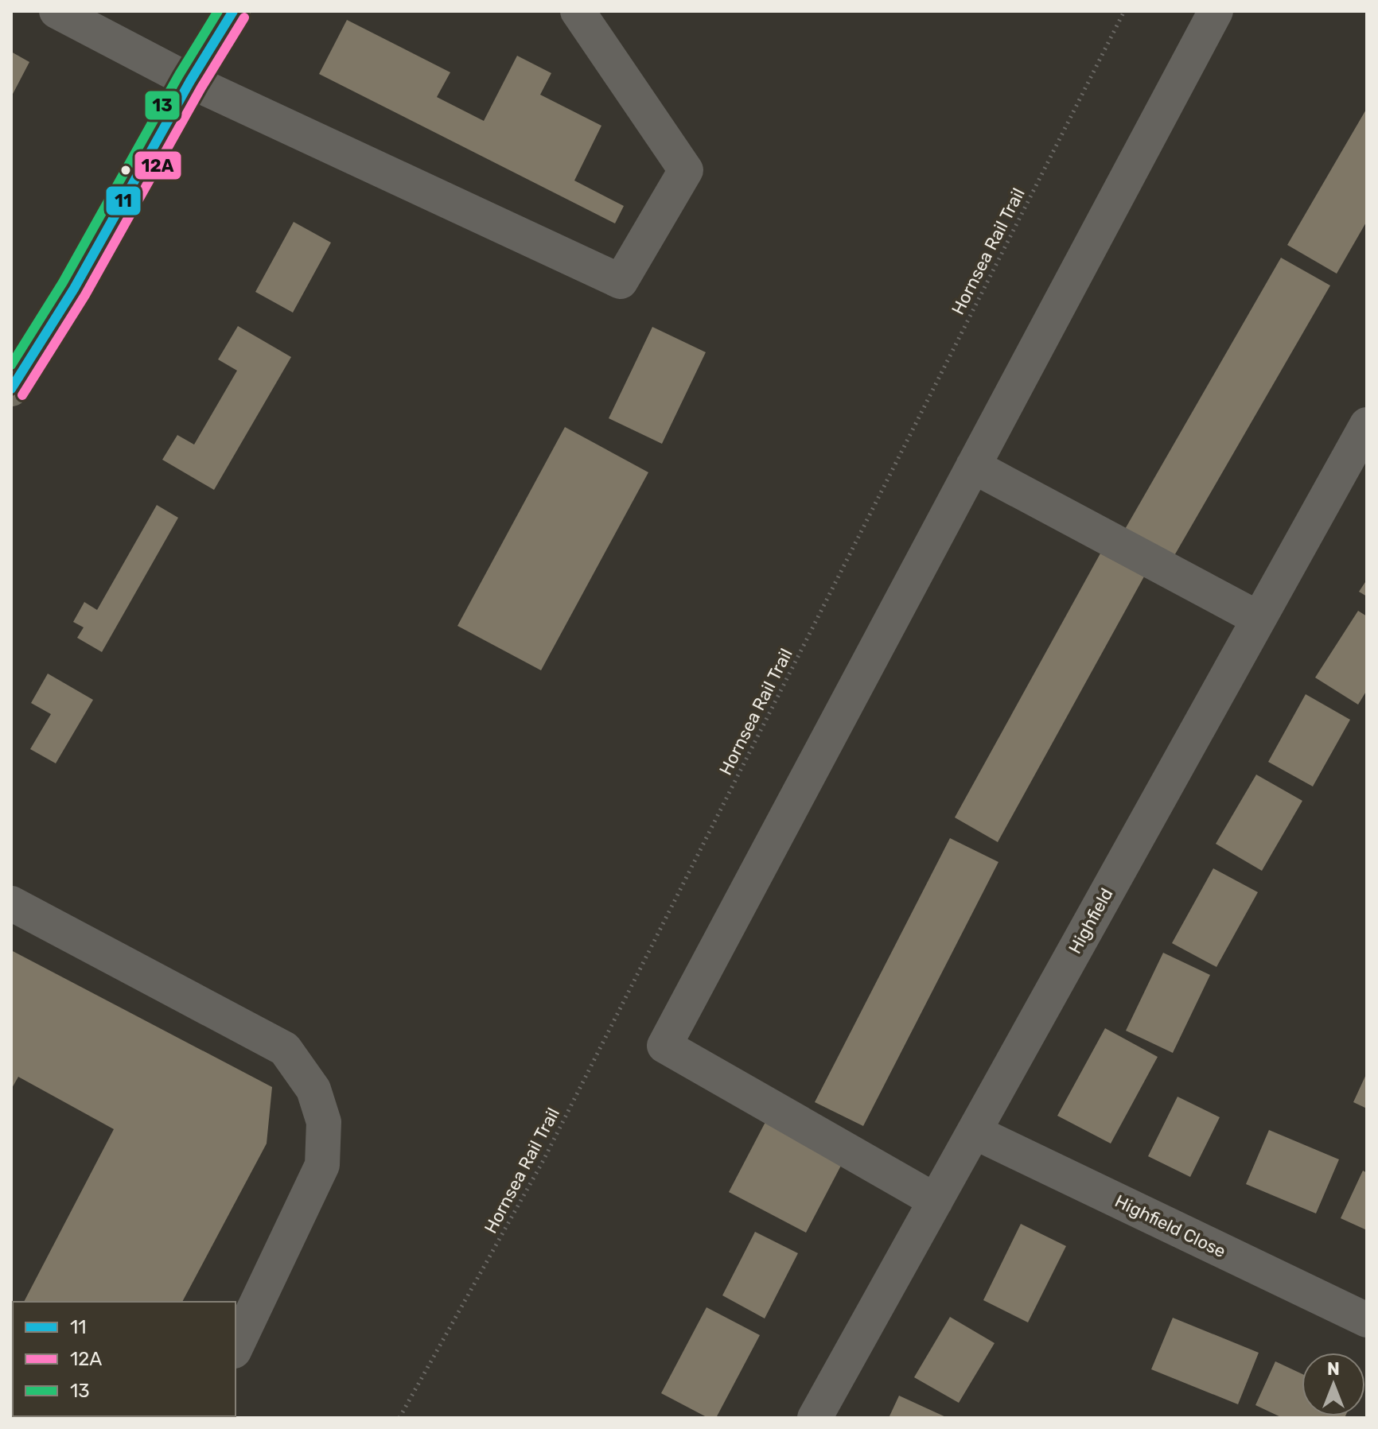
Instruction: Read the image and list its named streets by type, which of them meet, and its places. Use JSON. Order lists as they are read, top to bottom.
{
  "streets": {
    "street": ["Highfield", "Highfield Close"],
    "path": ["Hornsea Rail Trail"]
  },
  "crossings": [
    ["Highfield", "Highfield Close"]
  ],
  "lines": ["transit line 11", "transit line 13", "transit line 12A"],
  "legend": ["11", "12A", "13"],
  "north": "top"
}
